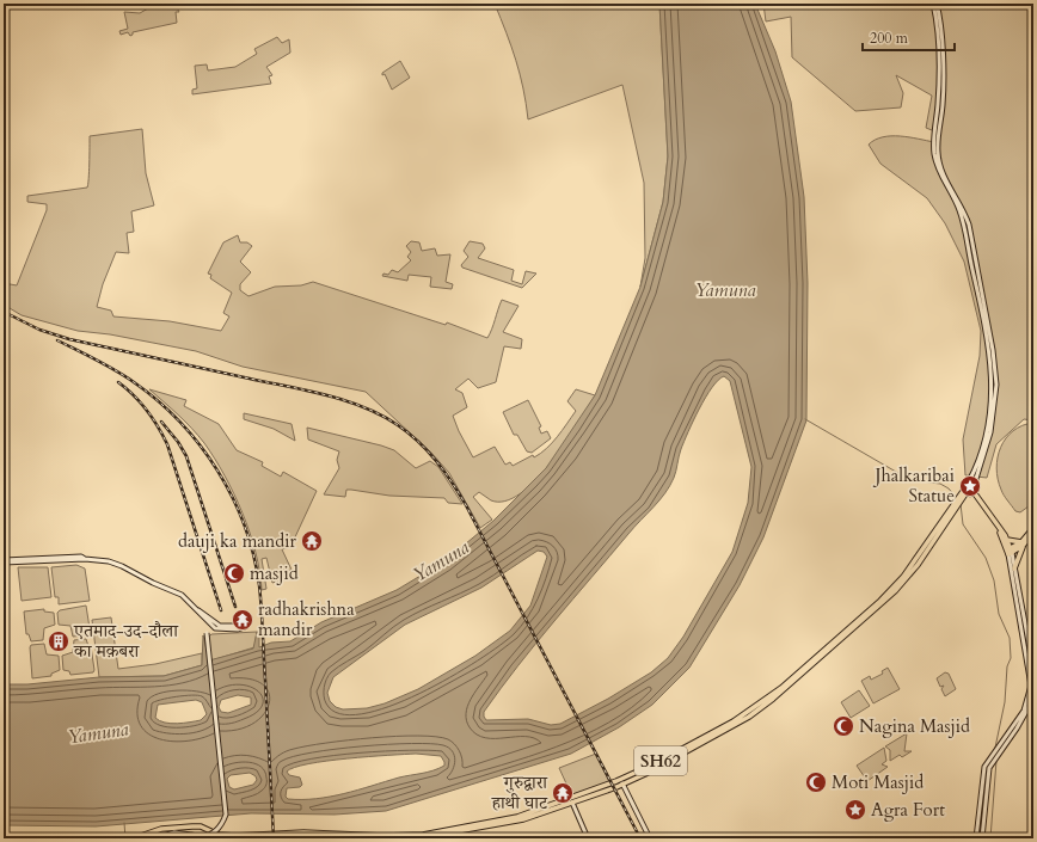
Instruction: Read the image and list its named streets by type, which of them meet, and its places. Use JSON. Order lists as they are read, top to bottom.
{
  "streets": {
    "main road": ["SH62"]
  },
  "water": ["Yamuna"],
  "places": {
    "place": ["Jhalkaribai Statue", "Agra Fort"],
    "temple": ["dauji ka mandir", "radhakrishna mandir", "गुरुद्वारा हाथी घाट"],
    "mosque": ["masjid", "Nagina Masjid", "Moti Masjid"],
    "building": ["एतमाद-उद-दौला का मक़बरा"]
  },
  "scale_bar": "200 m"
}
